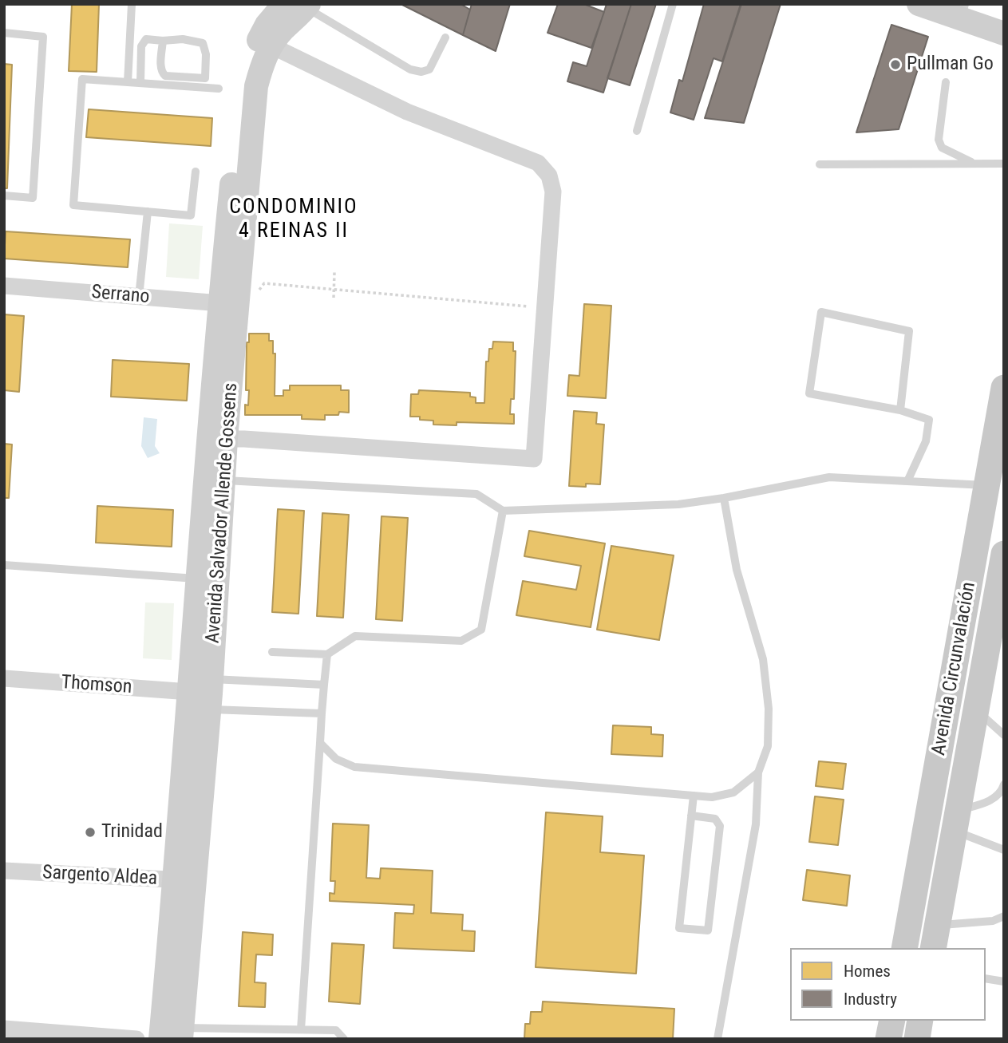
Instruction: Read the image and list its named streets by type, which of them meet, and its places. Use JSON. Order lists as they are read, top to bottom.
{
  "streets": {
    "main road": ["Avenida Salvador Allende Gossens", "Avenida Circunvalación"],
    "street": ["Serrano", "Thomson", "Sargento Aldea"]
  },
  "crossings": [
    ["Serrano", "Avenida Salvador Allende Gossens"],
    ["Avenida Salvador Allende Gossens", "Thomson"],
    ["Avenida Salvador Allende Gossens", "Sargento Aldea"]
  ],
  "districts": ["CONDOMINIO 4 REINAS II"],
  "places": ["Pullman Go", "Trinidad"],
  "legend": ["Homes", "Industry"]
}
